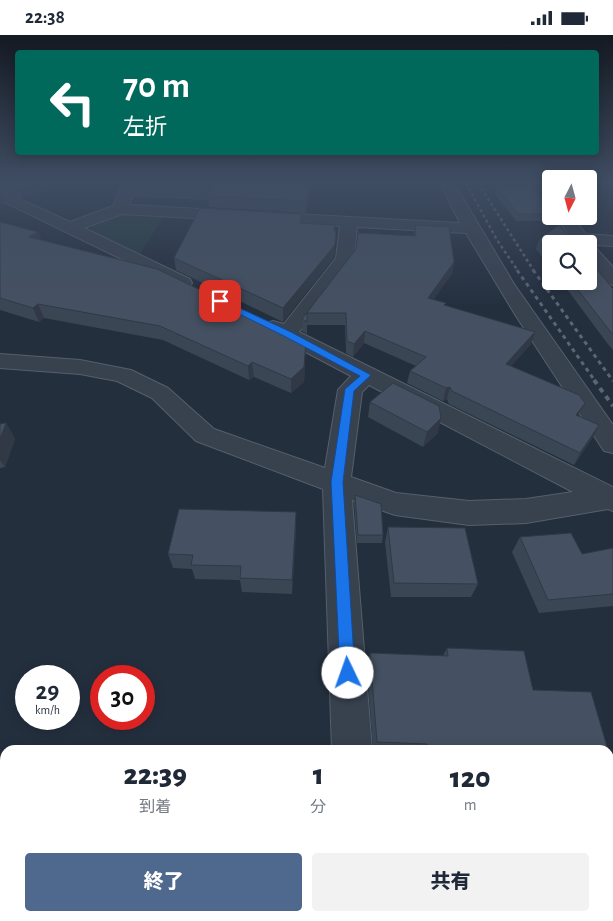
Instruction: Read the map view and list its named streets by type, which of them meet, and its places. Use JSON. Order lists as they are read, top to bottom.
{
  "north": "bottom",
  "page": {
    "status": "22:38",
    "turn": ["70 m", "左折"],
    "speed": "29 km/h",
    "limit": "30",
    "eta": [
      "22:39",
      "到着",
      "1",
      "分",
      "120",
      "m"
    ],
    "buttons": ["終了", "共有"]
  }
}
